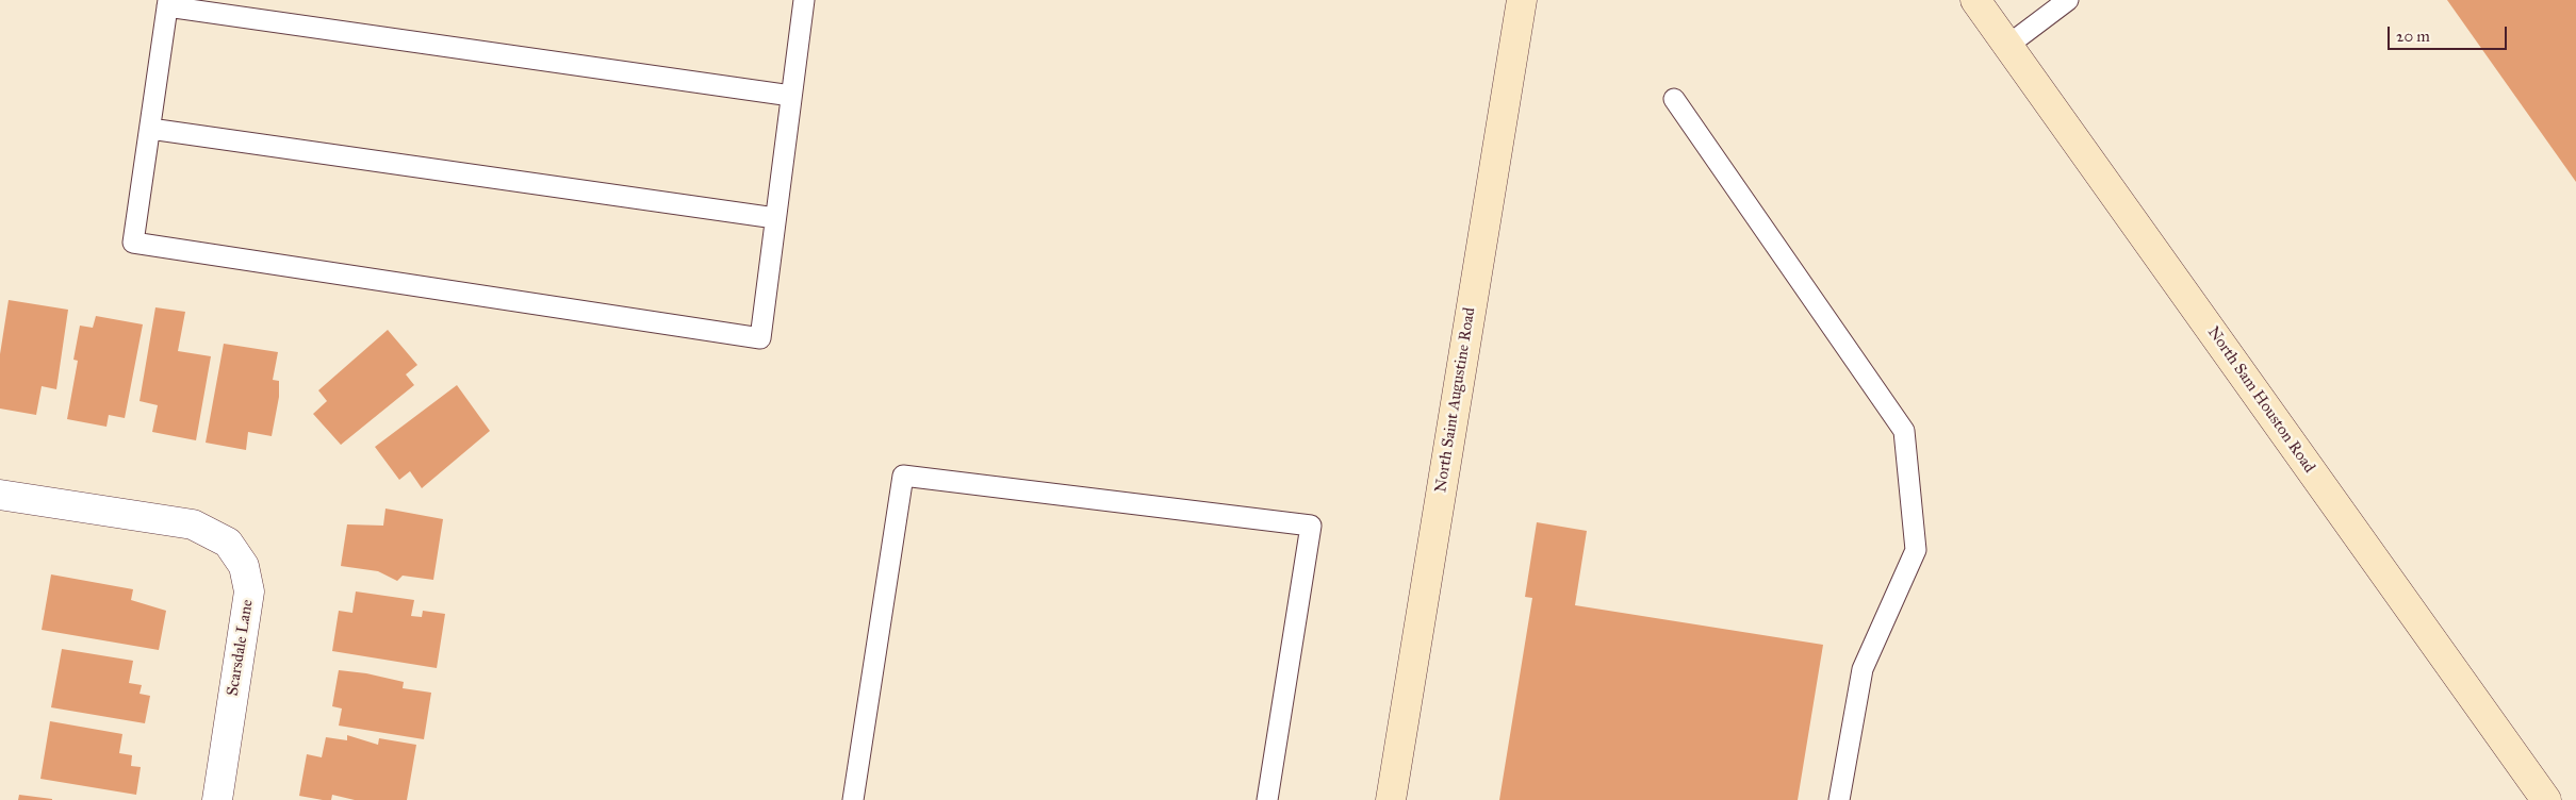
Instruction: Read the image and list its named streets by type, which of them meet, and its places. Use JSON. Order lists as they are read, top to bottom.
{
  "streets": {
    "street": ["North Saint Augustine Road", "North Sam Houston Road", "Scarsdale Lane"]
  },
  "scale_bar": "20 m"
}
